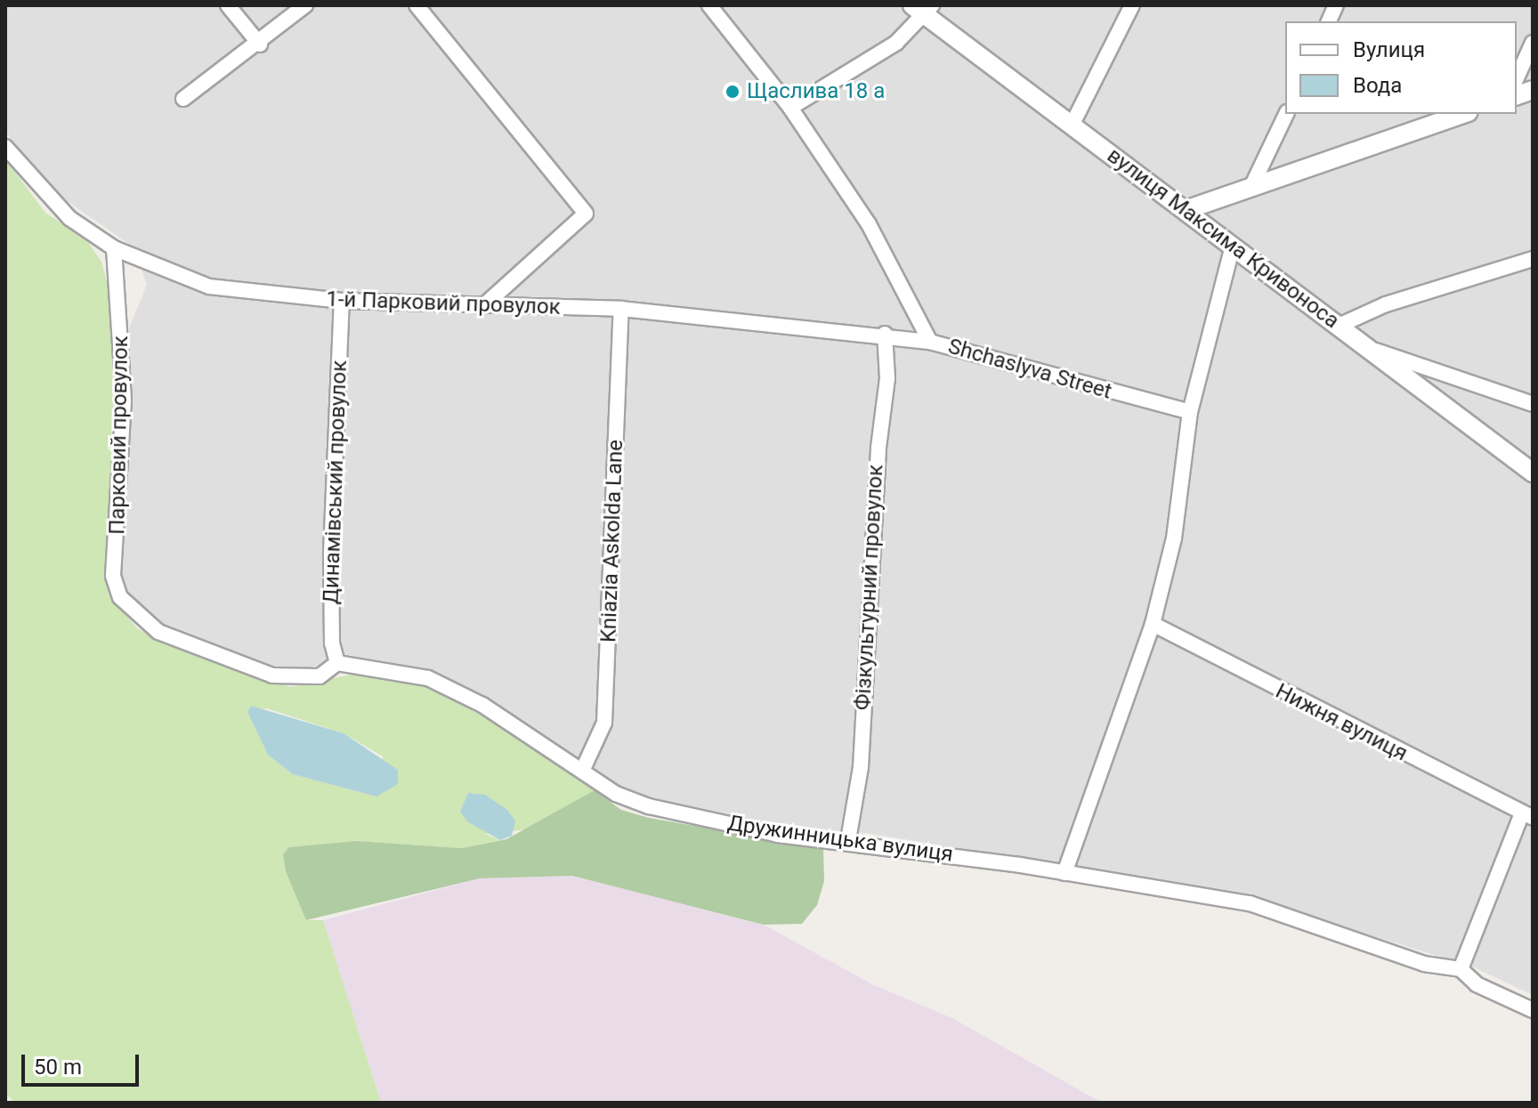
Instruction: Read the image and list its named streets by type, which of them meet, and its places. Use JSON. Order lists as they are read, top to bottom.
{
  "streets": {
    "street": [
      "вулиця Максима Кривоноса",
      "1-й Парковий провулок",
      "Shchaslyva Street",
      "Парковий провулок",
      "Динамівський провулок",
      "Kniazia Askolda Lane",
      "Фізкультурний провулок",
      "Нижня вулиця",
      "Дружинницька вулиця"
    ]
  },
  "crossings": [
    ["1-й Парковий провулок", "Shchaslyva Street"],
    ["1-й Парковий провулок", "Парковий провулок"],
    ["1-й Парковий провулок", "Динамівський провулок"],
    ["1-й Парковий провулок", "Kniazia Askolda Lane"],
    ["1-й Парковий провулок", "Фізкультурний провулок"],
    ["Парковий провулок", "Динамівський провулок"],
    ["Парковий провулок", "Дружинницька вулиця"],
    ["Динамівський провулок", "Дружинницька вулиця"],
    ["Kniazia Askolda Lane", "Дружинницька вулиця"],
    ["Фізкультурний провулок", "Дружинницька вулиця"]
  ],
  "places": ["Щаслива 18 а"],
  "legend": ["Вулиця", "Вода"],
  "scale_bar": "50 m"
}
